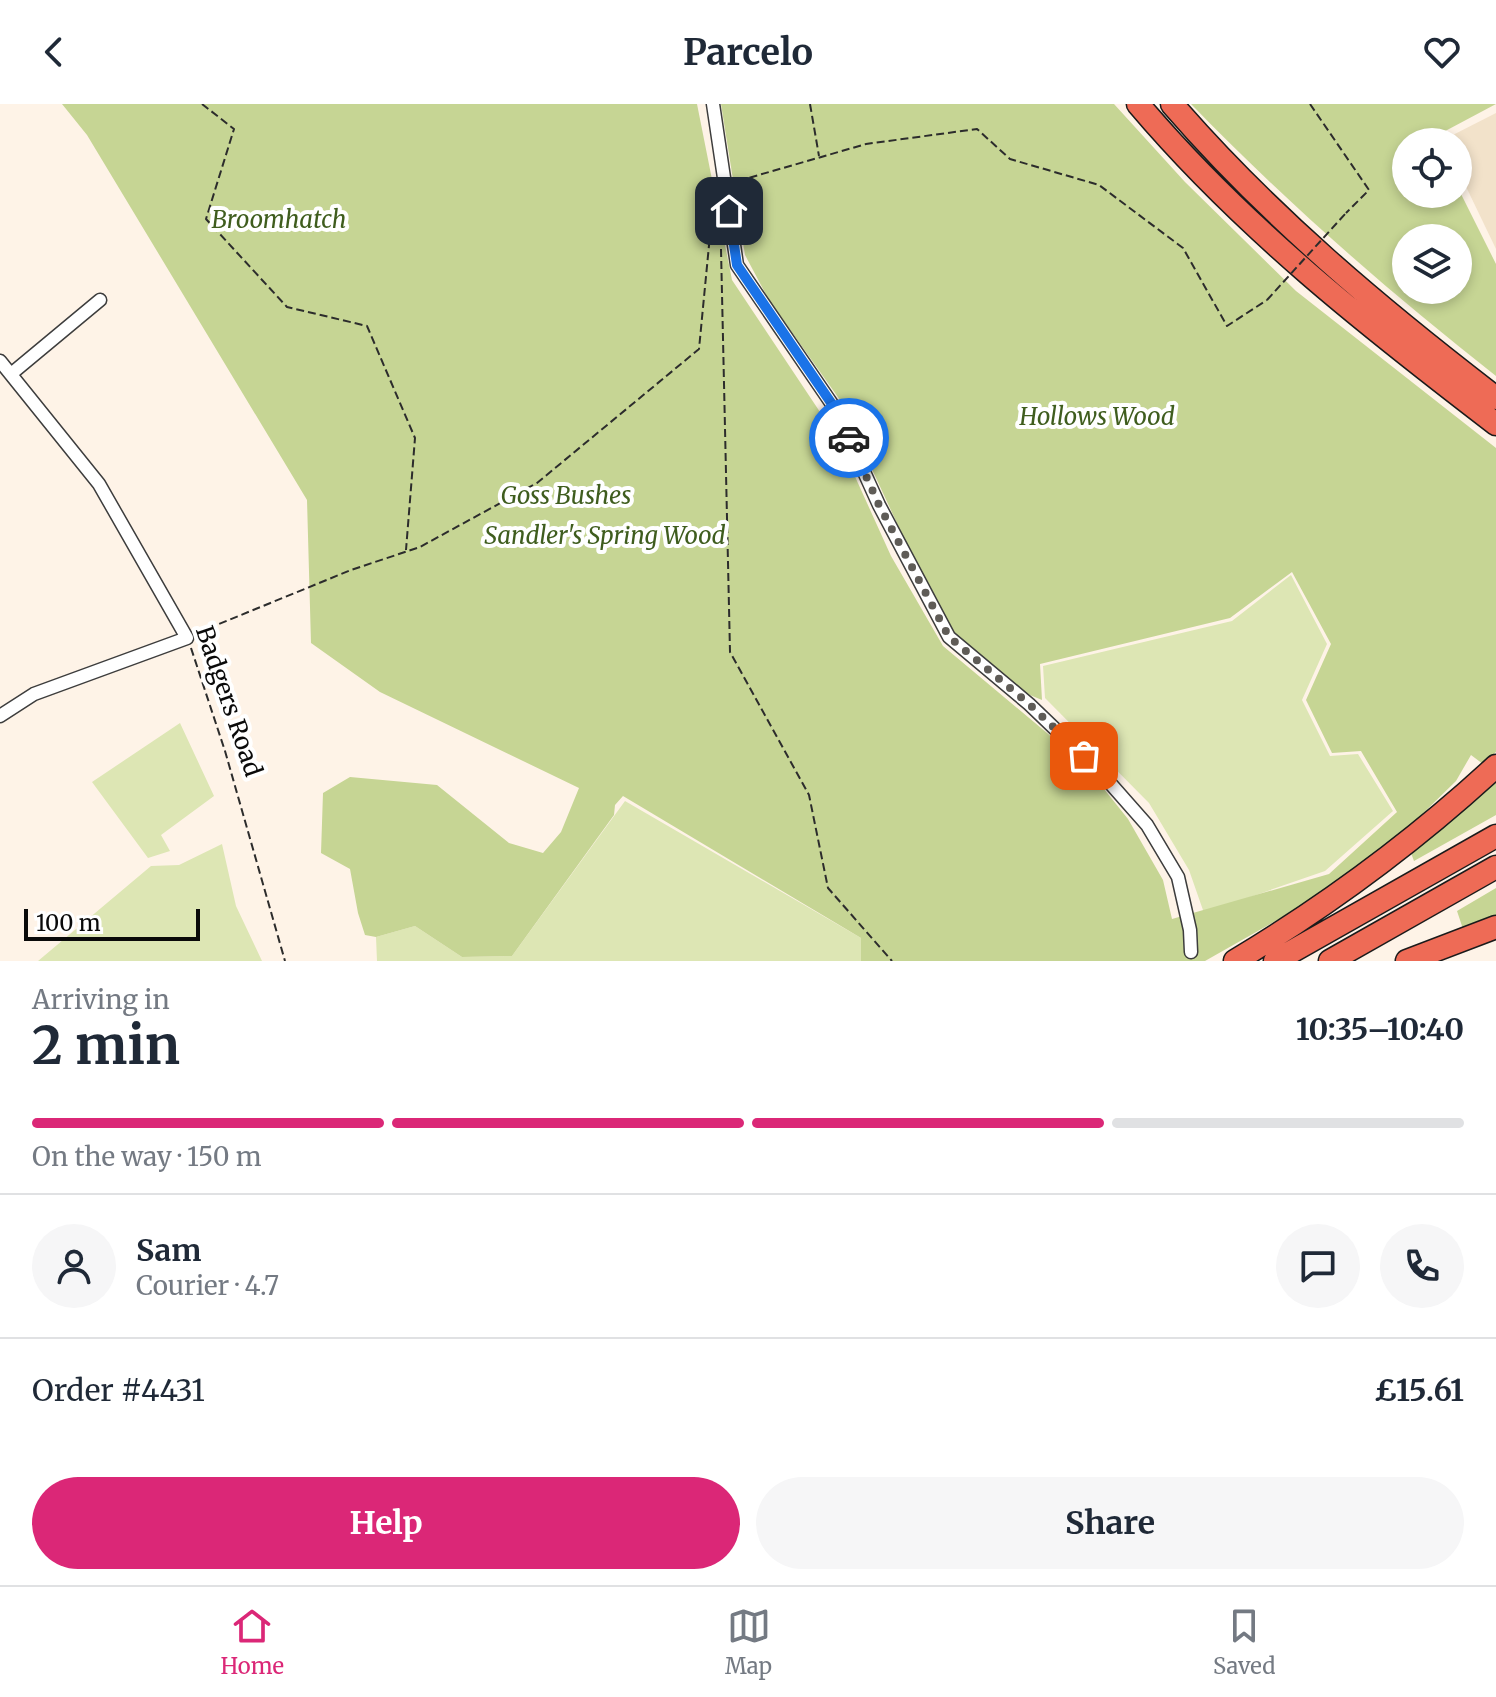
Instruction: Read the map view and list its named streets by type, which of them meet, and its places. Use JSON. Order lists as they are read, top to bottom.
{
  "streets": {
    "street": ["Badgers Road"]
  },
  "parks": [
    "Broomhatch",
    "Hollows Wood",
    "Goss Bushes",
    "Sandler's Spring Wood"
  ],
  "scale_bar": "100 m",
  "page": {
    "header": "Parcelo",
    "scale": "100 m",
    "heading": ["2 min", "Arriving in", "10:35–10:40"],
    "panel": [
      "Sam",
      "Courier · 4.7",
      "Order #4431",
      "£15.61"
    ],
    "bar": "On the way · 150 m",
    "buttons": ["Help", "Share"],
    "tabs": ["Home", "Map", "Saved"]
  }
}
